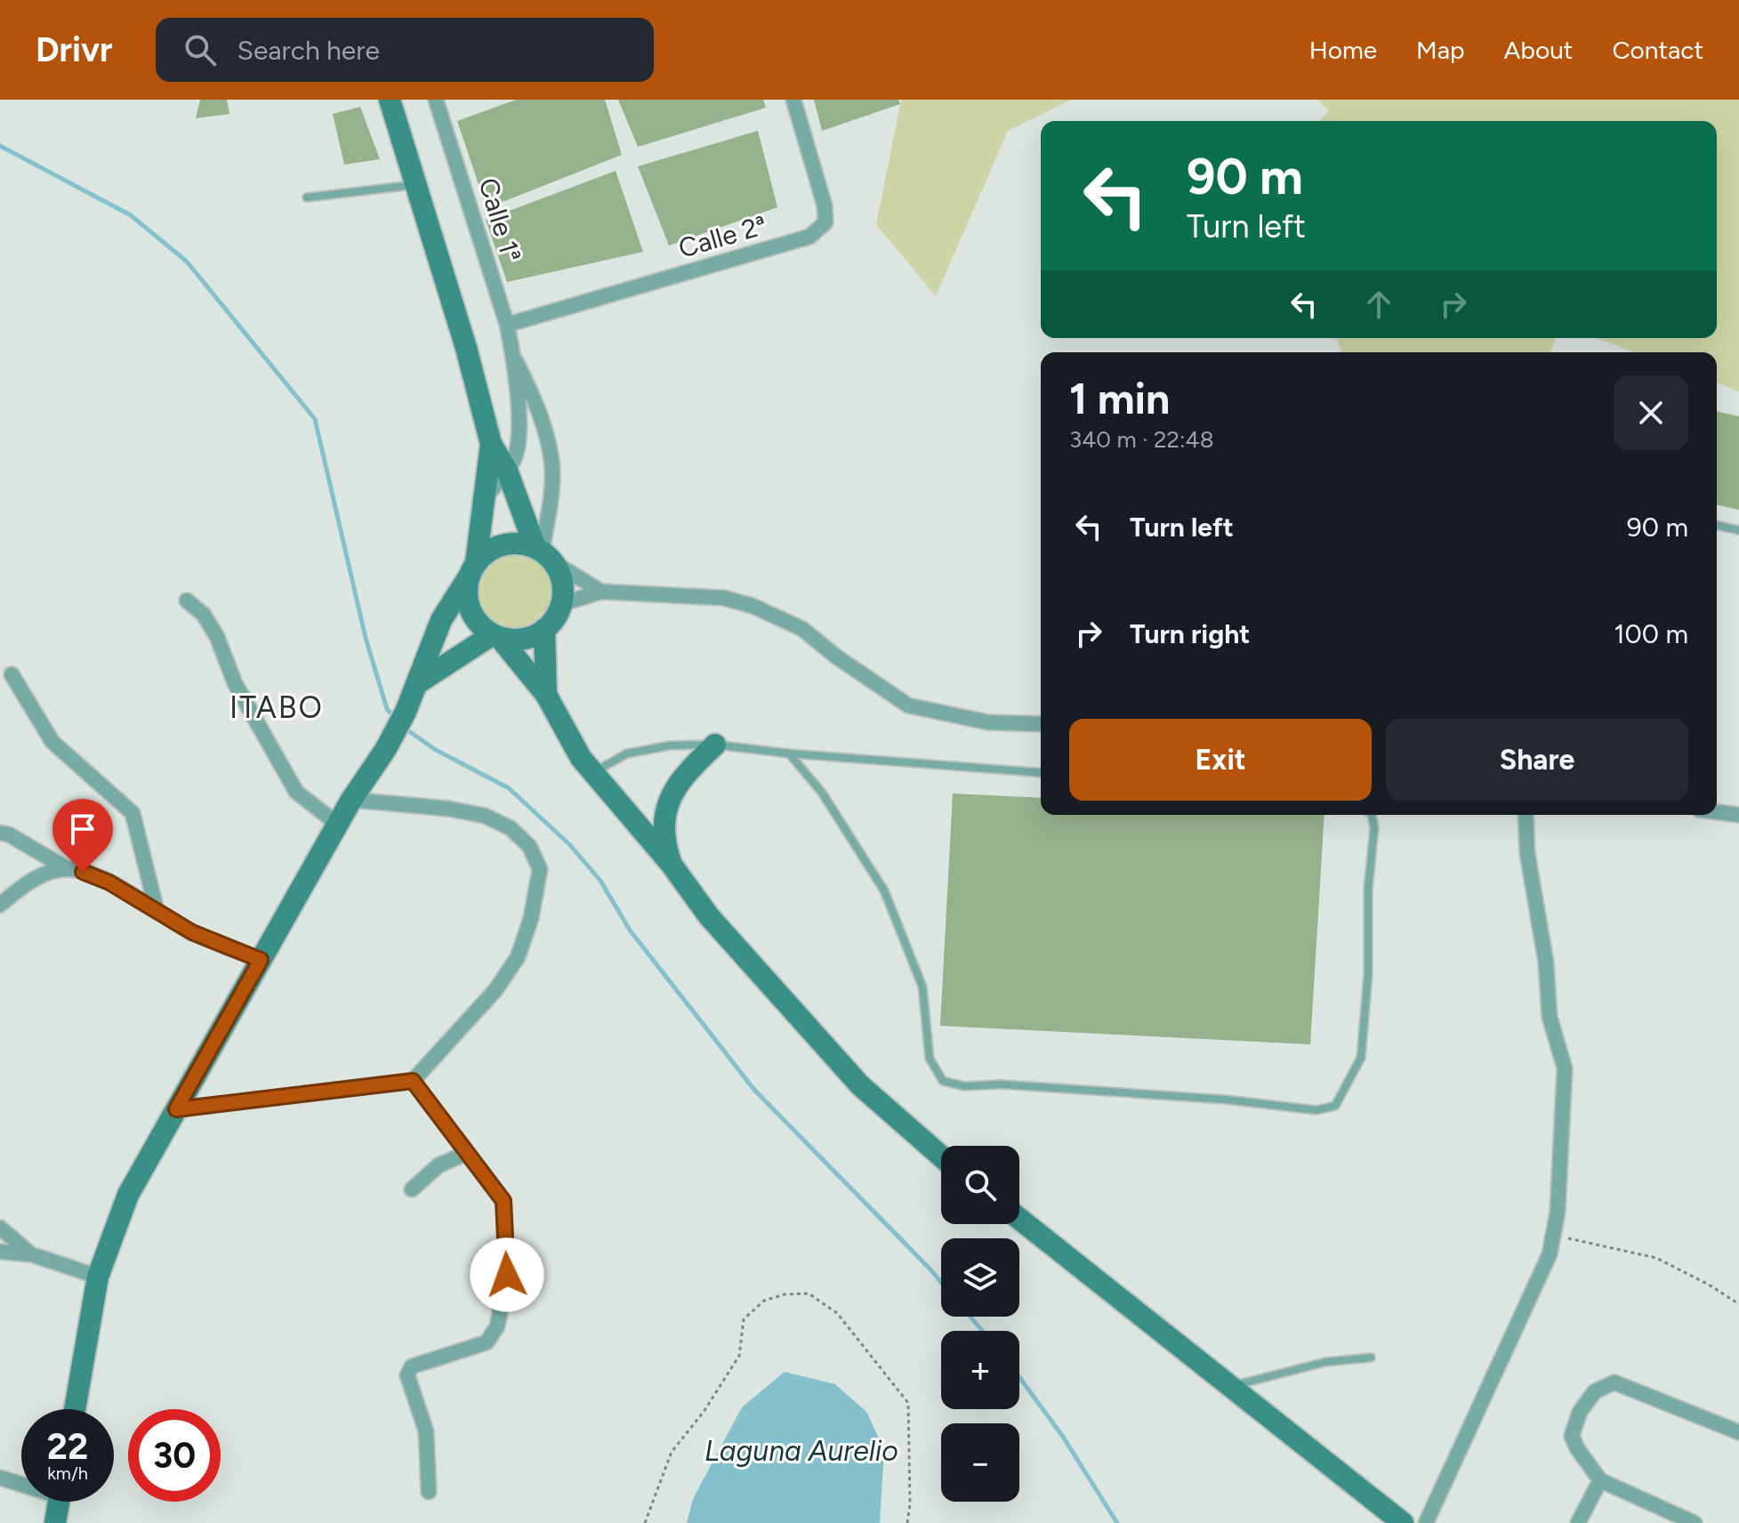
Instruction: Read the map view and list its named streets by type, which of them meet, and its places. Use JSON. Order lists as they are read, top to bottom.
{
  "streets": {
    "street": ["Calle 1ª", "Calle 2ª"]
  },
  "crossings": [
    ["Calle 1ª", "Calle 2ª"]
  ],
  "districts": ["ITABO"],
  "water": ["Laguna Aurelio"],
  "page": {
    "header": "Drivr",
    "search": "Search here",
    "nav": [
      "Home",
      "Map",
      "About",
      "Contact"
    ],
    "turn": ["90 m", "Turn left"],
    "heading": ["1 min", "340 m · 22:48"],
    "list": [
      {
        "name": "Turn left",
        "value": "90 m"
      },
      {
        "name": "Turn right",
        "value": "100 m"
      }
    ],
    "buttons": ["Exit", "Share"],
    "map_buttons": ["+", "−"],
    "speed": "22 km/h",
    "limit": "30"
  }
}
